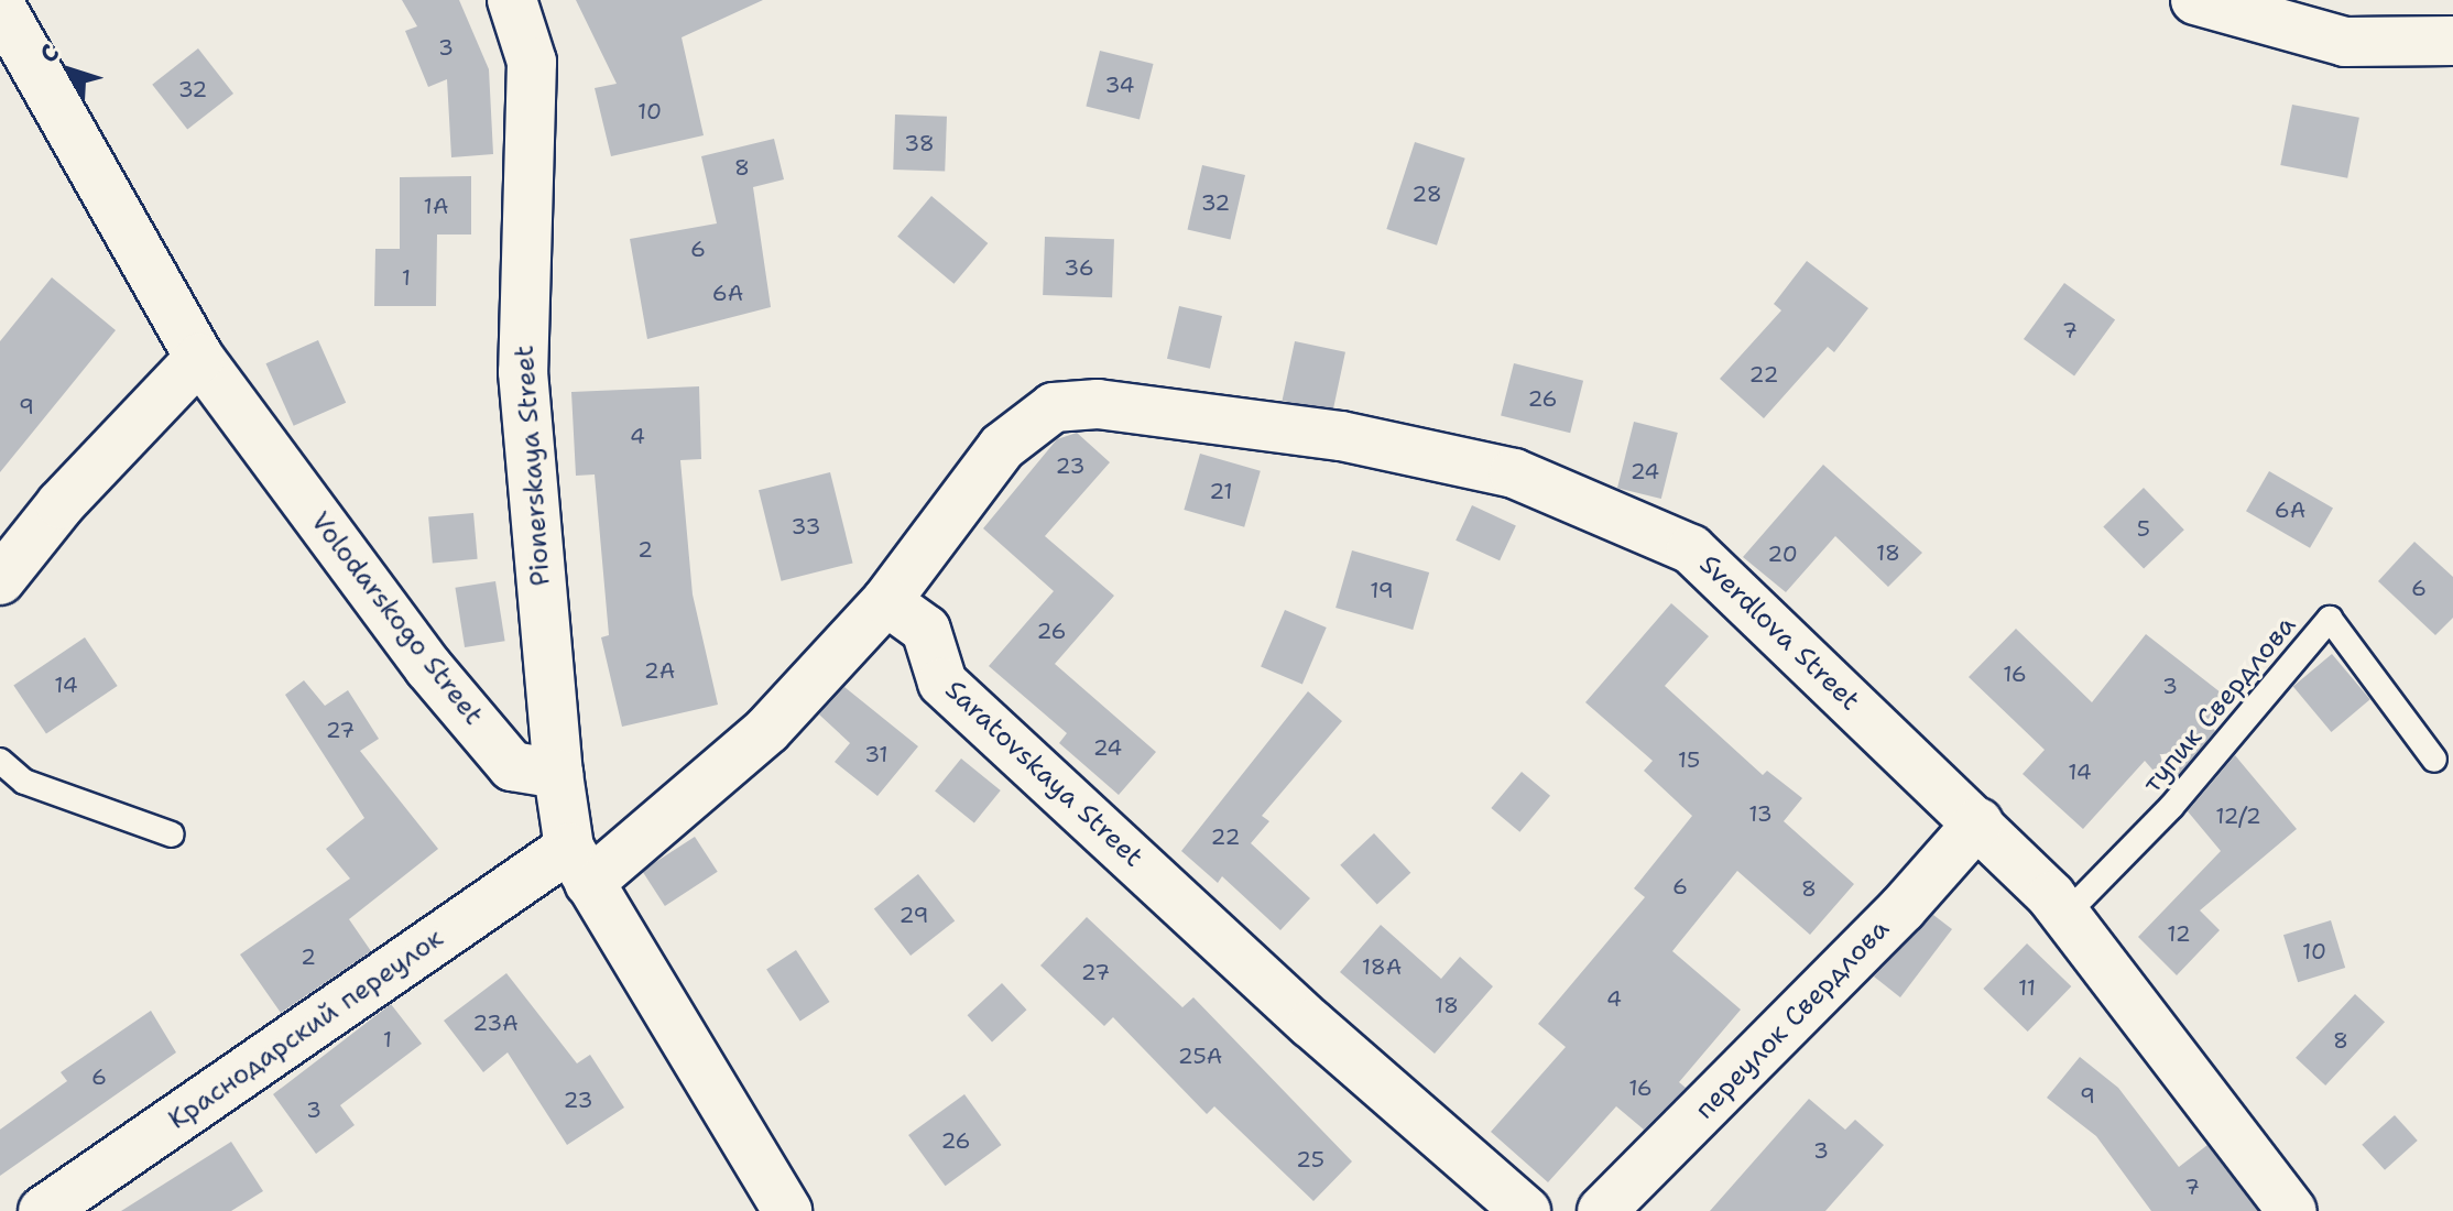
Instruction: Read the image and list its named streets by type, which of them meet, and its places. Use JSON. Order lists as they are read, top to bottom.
{
  "streets": {
    "street": [
      "Pionerskaya Street",
      "Volodarskogo Street",
      "Sverdlova Street",
      "Saratovskaya Street",
      "переулок Свердлова",
      "Краснодарский переулок"
    ],
    "lane": ["тупик Свердлова"]
  },
  "crossings": [
    ["Pionerskaya Street", "Volodarskogo Street"],
    ["Sverdlova Street", "тупик Свердлова"],
    ["Sverdlova Street", "Saratovskaya Street"],
    ["Sverdlova Street", "переулок Свердлова"]
  ],
  "house_numbers": [
    "3",
    "34",
    "32",
    "10",
    "38",
    "8",
    "28",
    "32",
    "1А",
    "6",
    "36",
    "1",
    "6А",
    "7",
    "22",
    "26",
    "9",
    "4",
    "23",
    "24",
    "21",
    "6А",
    "33",
    "5",
    "2",
    "18",
    "20",
    "6",
    "19",
    "26",
    "2А",
    "16",
    "14",
    "3",
    "27",
    "24",
    "31",
    "15",
    "14",
    "13",
    "12/2",
    "22",
    "6",
    "8",
    "29",
    "12",
    "10",
    "2",
    "18А",
    "27",
    "11",
    "4",
    "18",
    "23А",
    "1",
    "8",
    "25А",
    "6",
    "16",
    "9",
    "23",
    "3",
    "26",
    "3",
    "25",
    "7"
  ],
  "north": "top left"
}
